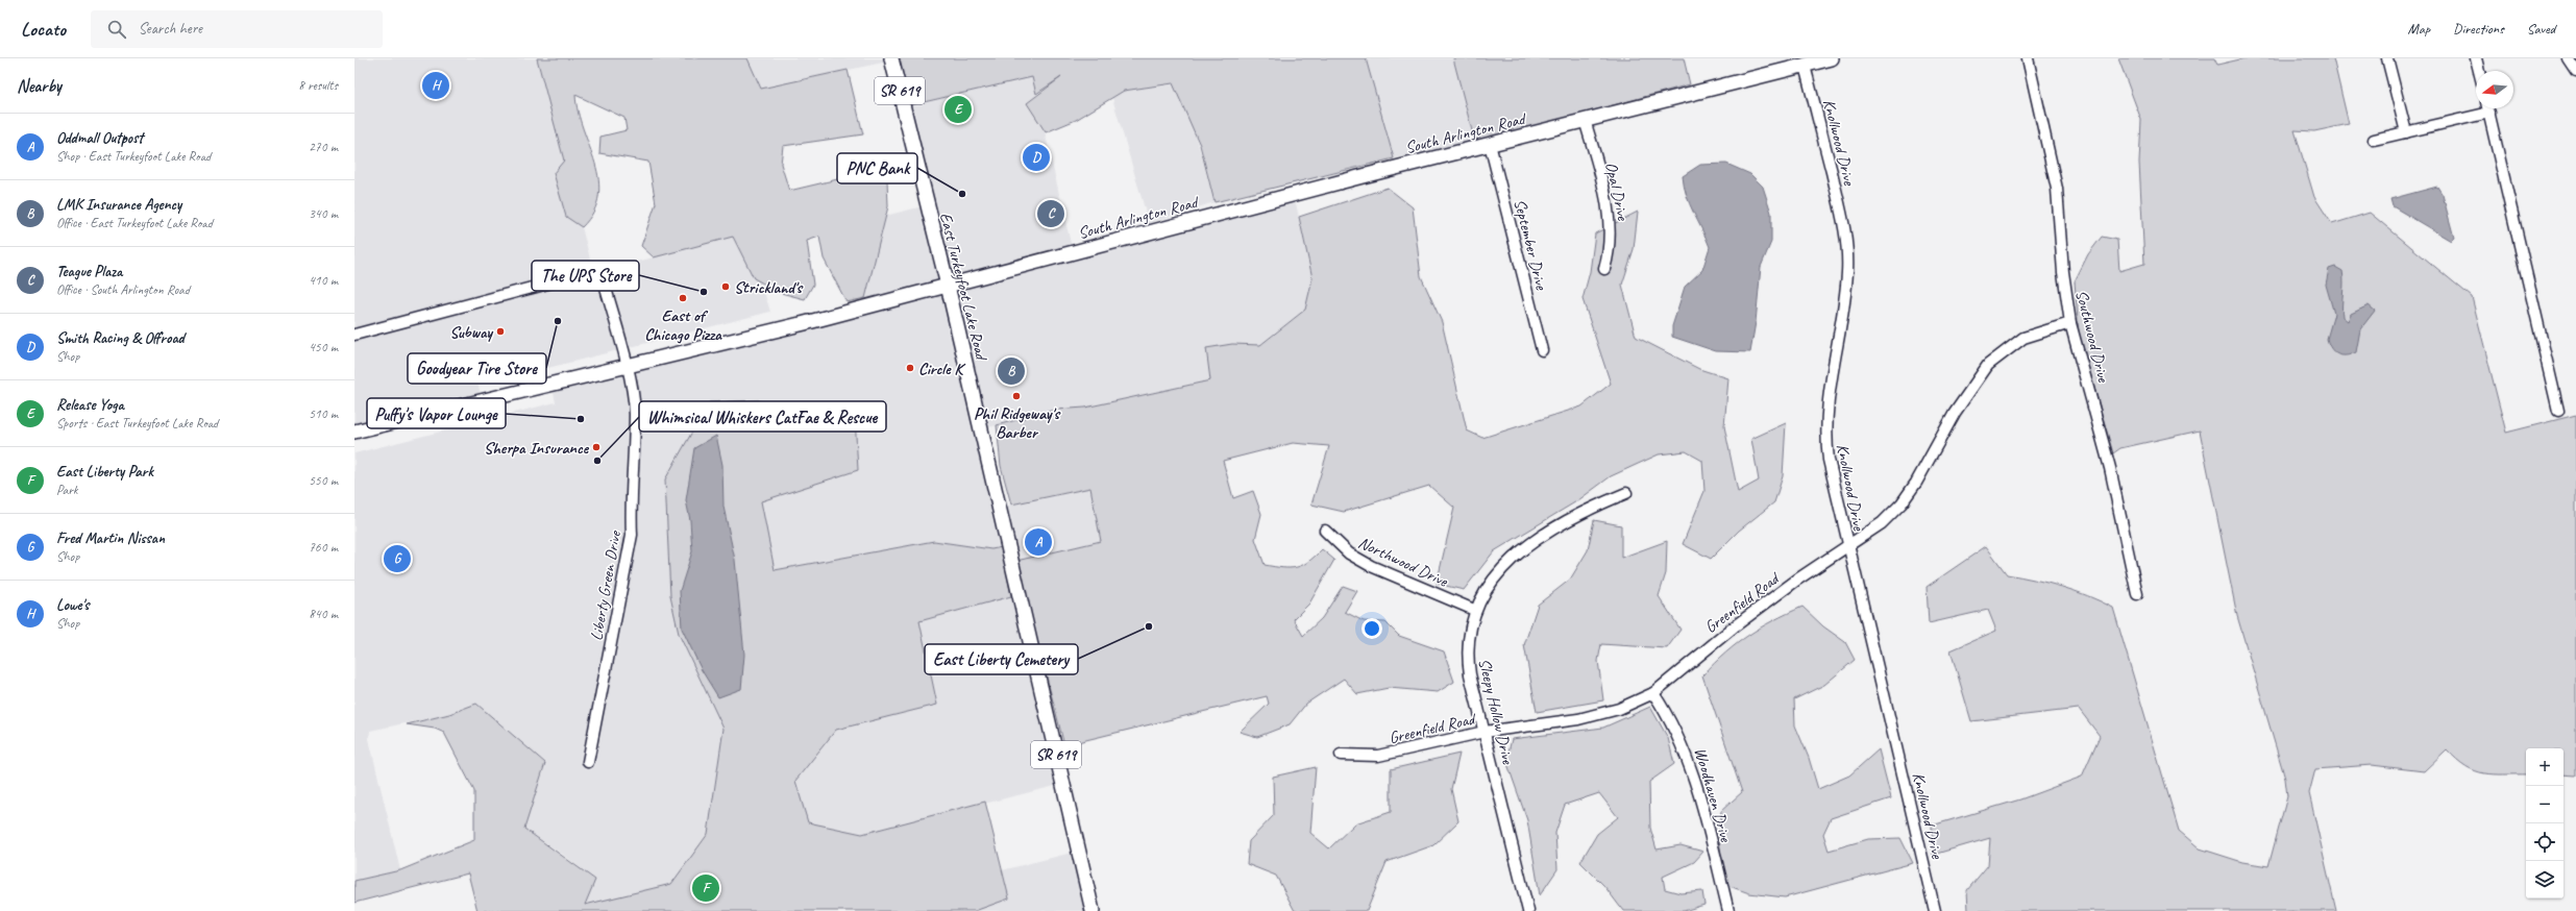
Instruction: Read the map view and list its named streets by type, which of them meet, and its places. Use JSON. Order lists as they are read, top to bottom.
{
  "streets": {
    "main road": ["SR 619", "South Arlington Road", "East Turkeyfoot Lake Road"],
    "street": [
      "Knollwood Drive",
      "Opal Drive",
      "September Drive",
      "Southwood Drive",
      "Northwood Drive",
      "Liberty Green Drive",
      "Greenfield Road",
      "Sleepy Hollow Drive",
      "Woodhaven Drive"
    ]
  },
  "crossings": [
    ["South Arlington Road", "Knollwood Drive"],
    ["South Arlington Road", "Opal Drive"],
    ["South Arlington Road", "September Drive"],
    ["South Arlington Road", "East Turkeyfoot Lake Road"],
    ["South Arlington Road", "Liberty Green Drive"],
    ["Knollwood Drive", "Greenfield Road"],
    ["Southwood Drive", "Greenfield Road"],
    ["Northwood Drive", "Sleepy Hollow Drive"],
    ["Greenfield Road", "Sleepy Hollow Drive"],
    ["Greenfield Road", "Woodhaven Drive"]
  ],
  "places": [
    "PNC Bank",
    "Strickland's",
    "The UPS Store",
    "East of Chicago Pizza",
    "Goodyear Tire Store",
    "Subway",
    "Circle K",
    "Phil Ridgeway's Barber",
    "Puffy's Vapor Lounge",
    "Sherpa Insurance",
    "Whimsical Whiskers CatFae & Rescue",
    "East Liberty Cemetery"
  ],
  "north": "left",
  "page": {
    "header": "Locato",
    "search": "Search here",
    "nav": ["Map", "Directions", "Saved"],
    "heading": ["Nearby", "8 results"],
    "pins": [
      "H",
      "E",
      "D",
      "C",
      "B",
      "A",
      "G",
      "F"
    ],
    "list": [
      {
        "mark": "A",
        "name": "Oddmall Outpost",
        "note": "Shop · East Turkeyfoot Lake Road",
        "value": "270 m"
      },
      {
        "mark": "B",
        "name": "LMK Insurance Agency",
        "note": "Office · East Turkeyfoot Lake Road",
        "value": "340 m"
      },
      {
        "mark": "C",
        "name": "Teague Plaza",
        "note": "Office · South Arlington Road",
        "value": "410 m"
      },
      {
        "mark": "D",
        "name": "Smith Racing & Offroad",
        "note": "Shop",
        "value": "450 m"
      },
      {
        "mark": "E",
        "name": "Release Yoga",
        "note": "Sports · East Turkeyfoot Lake Road",
        "value": "510 m"
      },
      {
        "mark": "F",
        "name": "East Liberty Park",
        "note": "Park",
        "value": "550 m"
      },
      {
        "mark": "G",
        "name": "Fred Martin Nissan",
        "note": "Shop",
        "value": "760 m"
      },
      {
        "mark": "H",
        "name": "Lowe's",
        "note": "Shop",
        "value": "840 m"
      }
    ],
    "map_buttons": ["+", "−"]
  }
}
